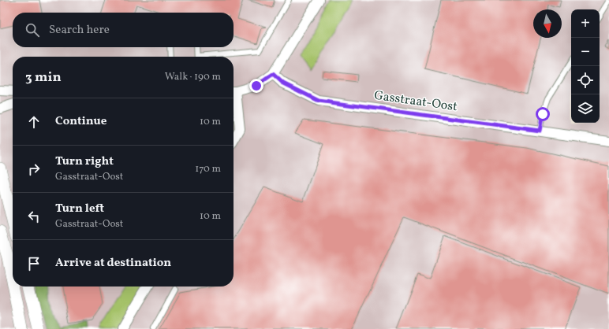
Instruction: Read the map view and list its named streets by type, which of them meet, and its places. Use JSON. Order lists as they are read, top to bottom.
{
  "streets": {
    "street": ["Gasstraat-Oost"]
  },
  "north": "bottom",
  "page": {
    "map_buttons": ["+", "−"],
    "search": "Search here",
    "heading": ["3 min", "Walk · 190 m"],
    "list": [
      ["Continue", "10 m"],
      ["Turn right", "Gasstraat-Oost", "170 m"],
      ["Turn left", "Gasstraat-Oost", "10 m"],
      "Arrive at destination"
    ]
  }
}
